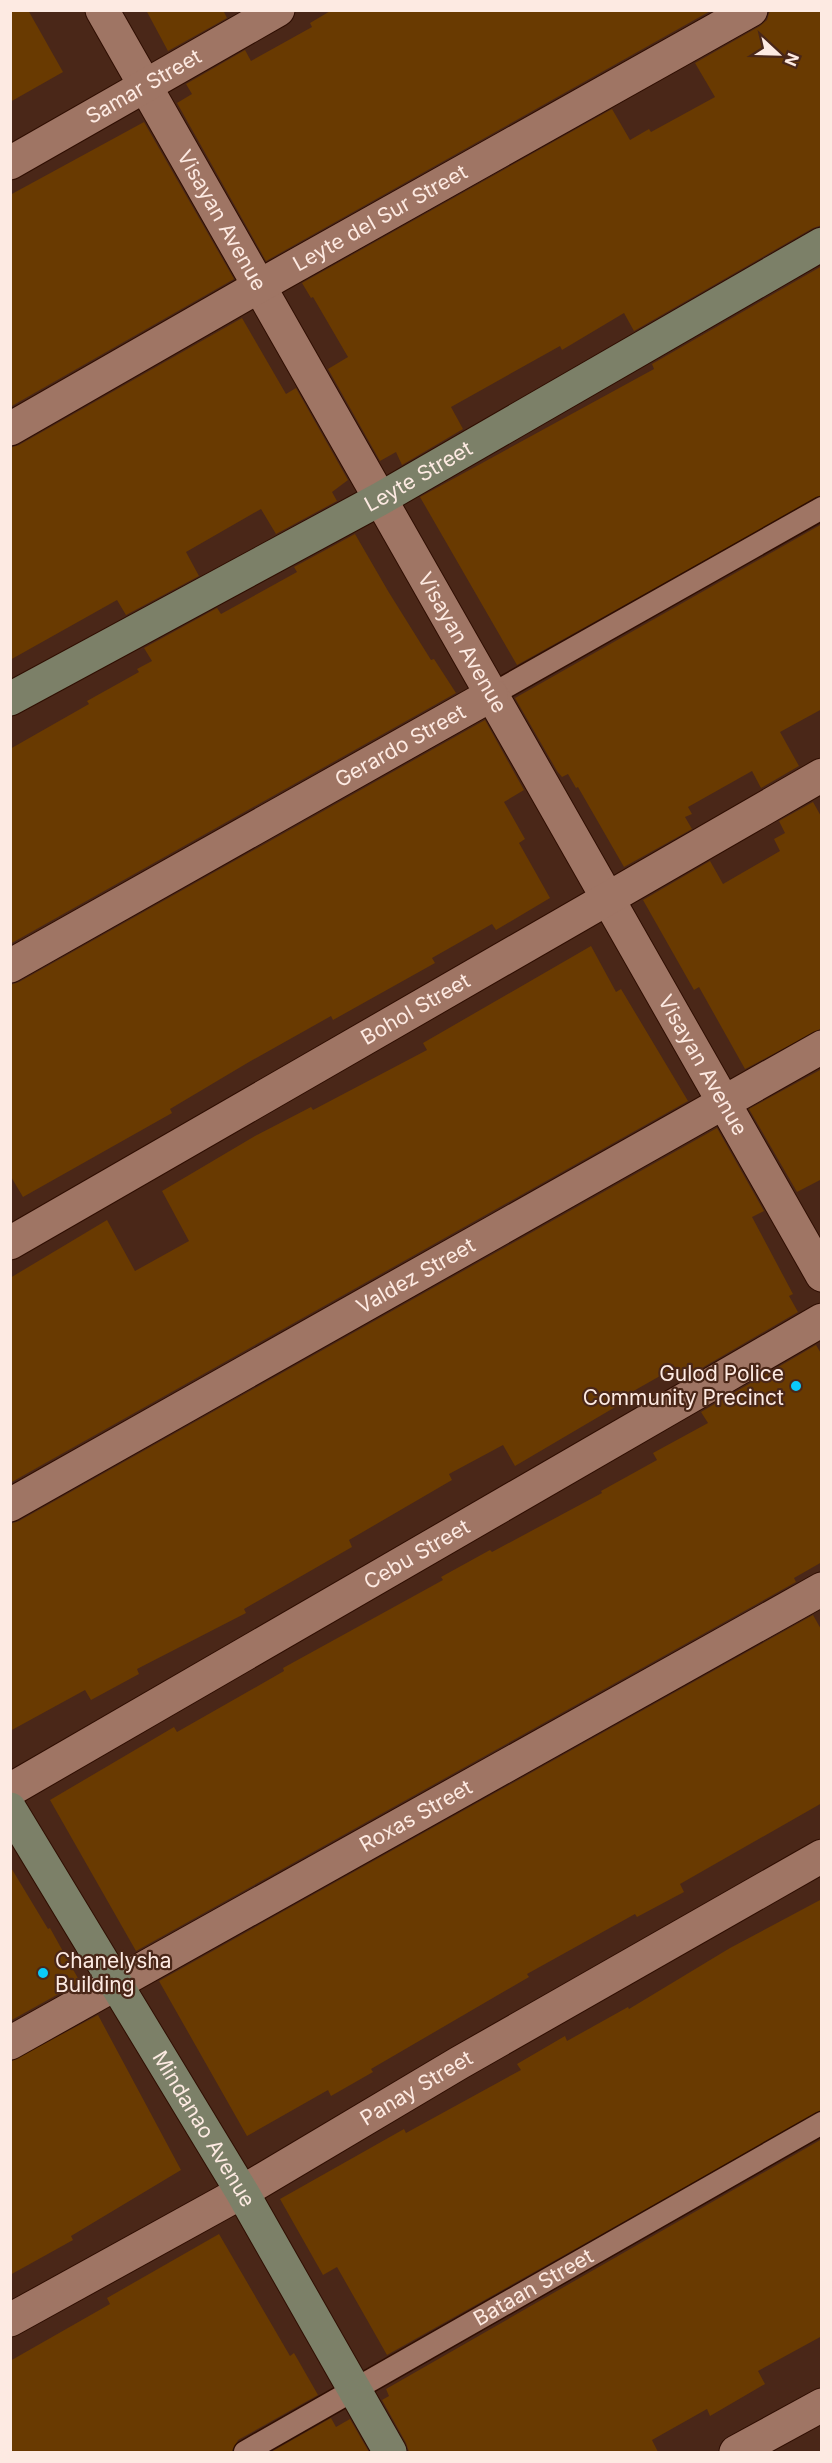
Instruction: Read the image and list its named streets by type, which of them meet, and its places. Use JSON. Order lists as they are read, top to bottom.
{
  "streets": {
    "street": [
      "Samar Street",
      "Leyte del Sur Street",
      "Visayan Avenue",
      "Leyte Street",
      "Gerardo Street",
      "Bohol Street",
      "Valdez Street",
      "Cebu Street",
      "Roxas Street",
      "Panay Street",
      "Mindanao Avenue"
    ],
    "lane": ["Bataan Street"]
  },
  "crossings": [
    ["Samar Street", "Visayan Avenue"],
    ["Leyte del Sur Street", "Visayan Avenue"],
    ["Visayan Avenue", "Leyte Street"],
    ["Visayan Avenue", "Gerardo Street"],
    ["Visayan Avenue", "Bohol Street"],
    ["Visayan Avenue", "Valdez Street"],
    ["Roxas Street", "Mindanao Avenue"],
    ["Panay Street", "Mindanao Avenue"],
    ["Mindanao Avenue", "Bataan Street"]
  ],
  "places": ["Gulod Police Community Precinct", "Chanelysha Building"],
  "north": "right"
}
